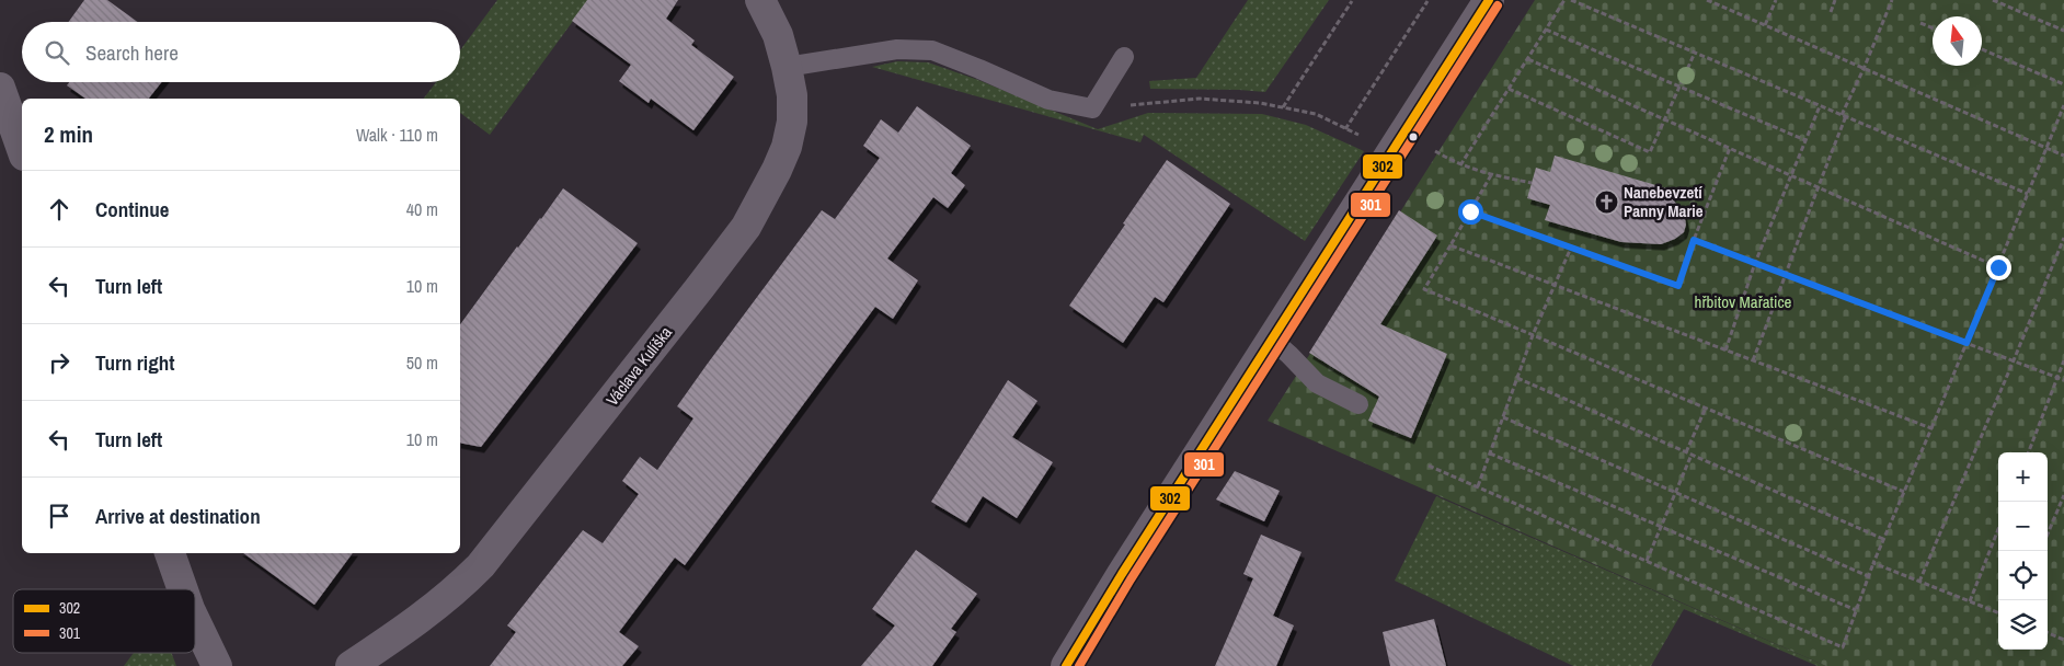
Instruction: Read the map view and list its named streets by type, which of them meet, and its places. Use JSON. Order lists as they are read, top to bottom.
{
  "streets": {
    "street": ["Václava Kulíška"]
  },
  "parks": ["hřbitov Mařatice"],
  "places": {
    "church": ["Nanebevzetí Panny Marie"]
  },
  "lines": ["transit line 302", "transit line 301"],
  "legend": ["302", "301"],
  "north": "top",
  "page": {
    "search": "Search here",
    "heading": ["2 min", "Walk · 110 m"],
    "list": [
      ["Continue", "40 m"],
      ["Turn left", "10 m"],
      ["Turn right", "50 m"],
      ["Turn left", "10 m"],
      "Arrive at destination"
    ],
    "map_buttons": ["+", "−"]
  }
}
